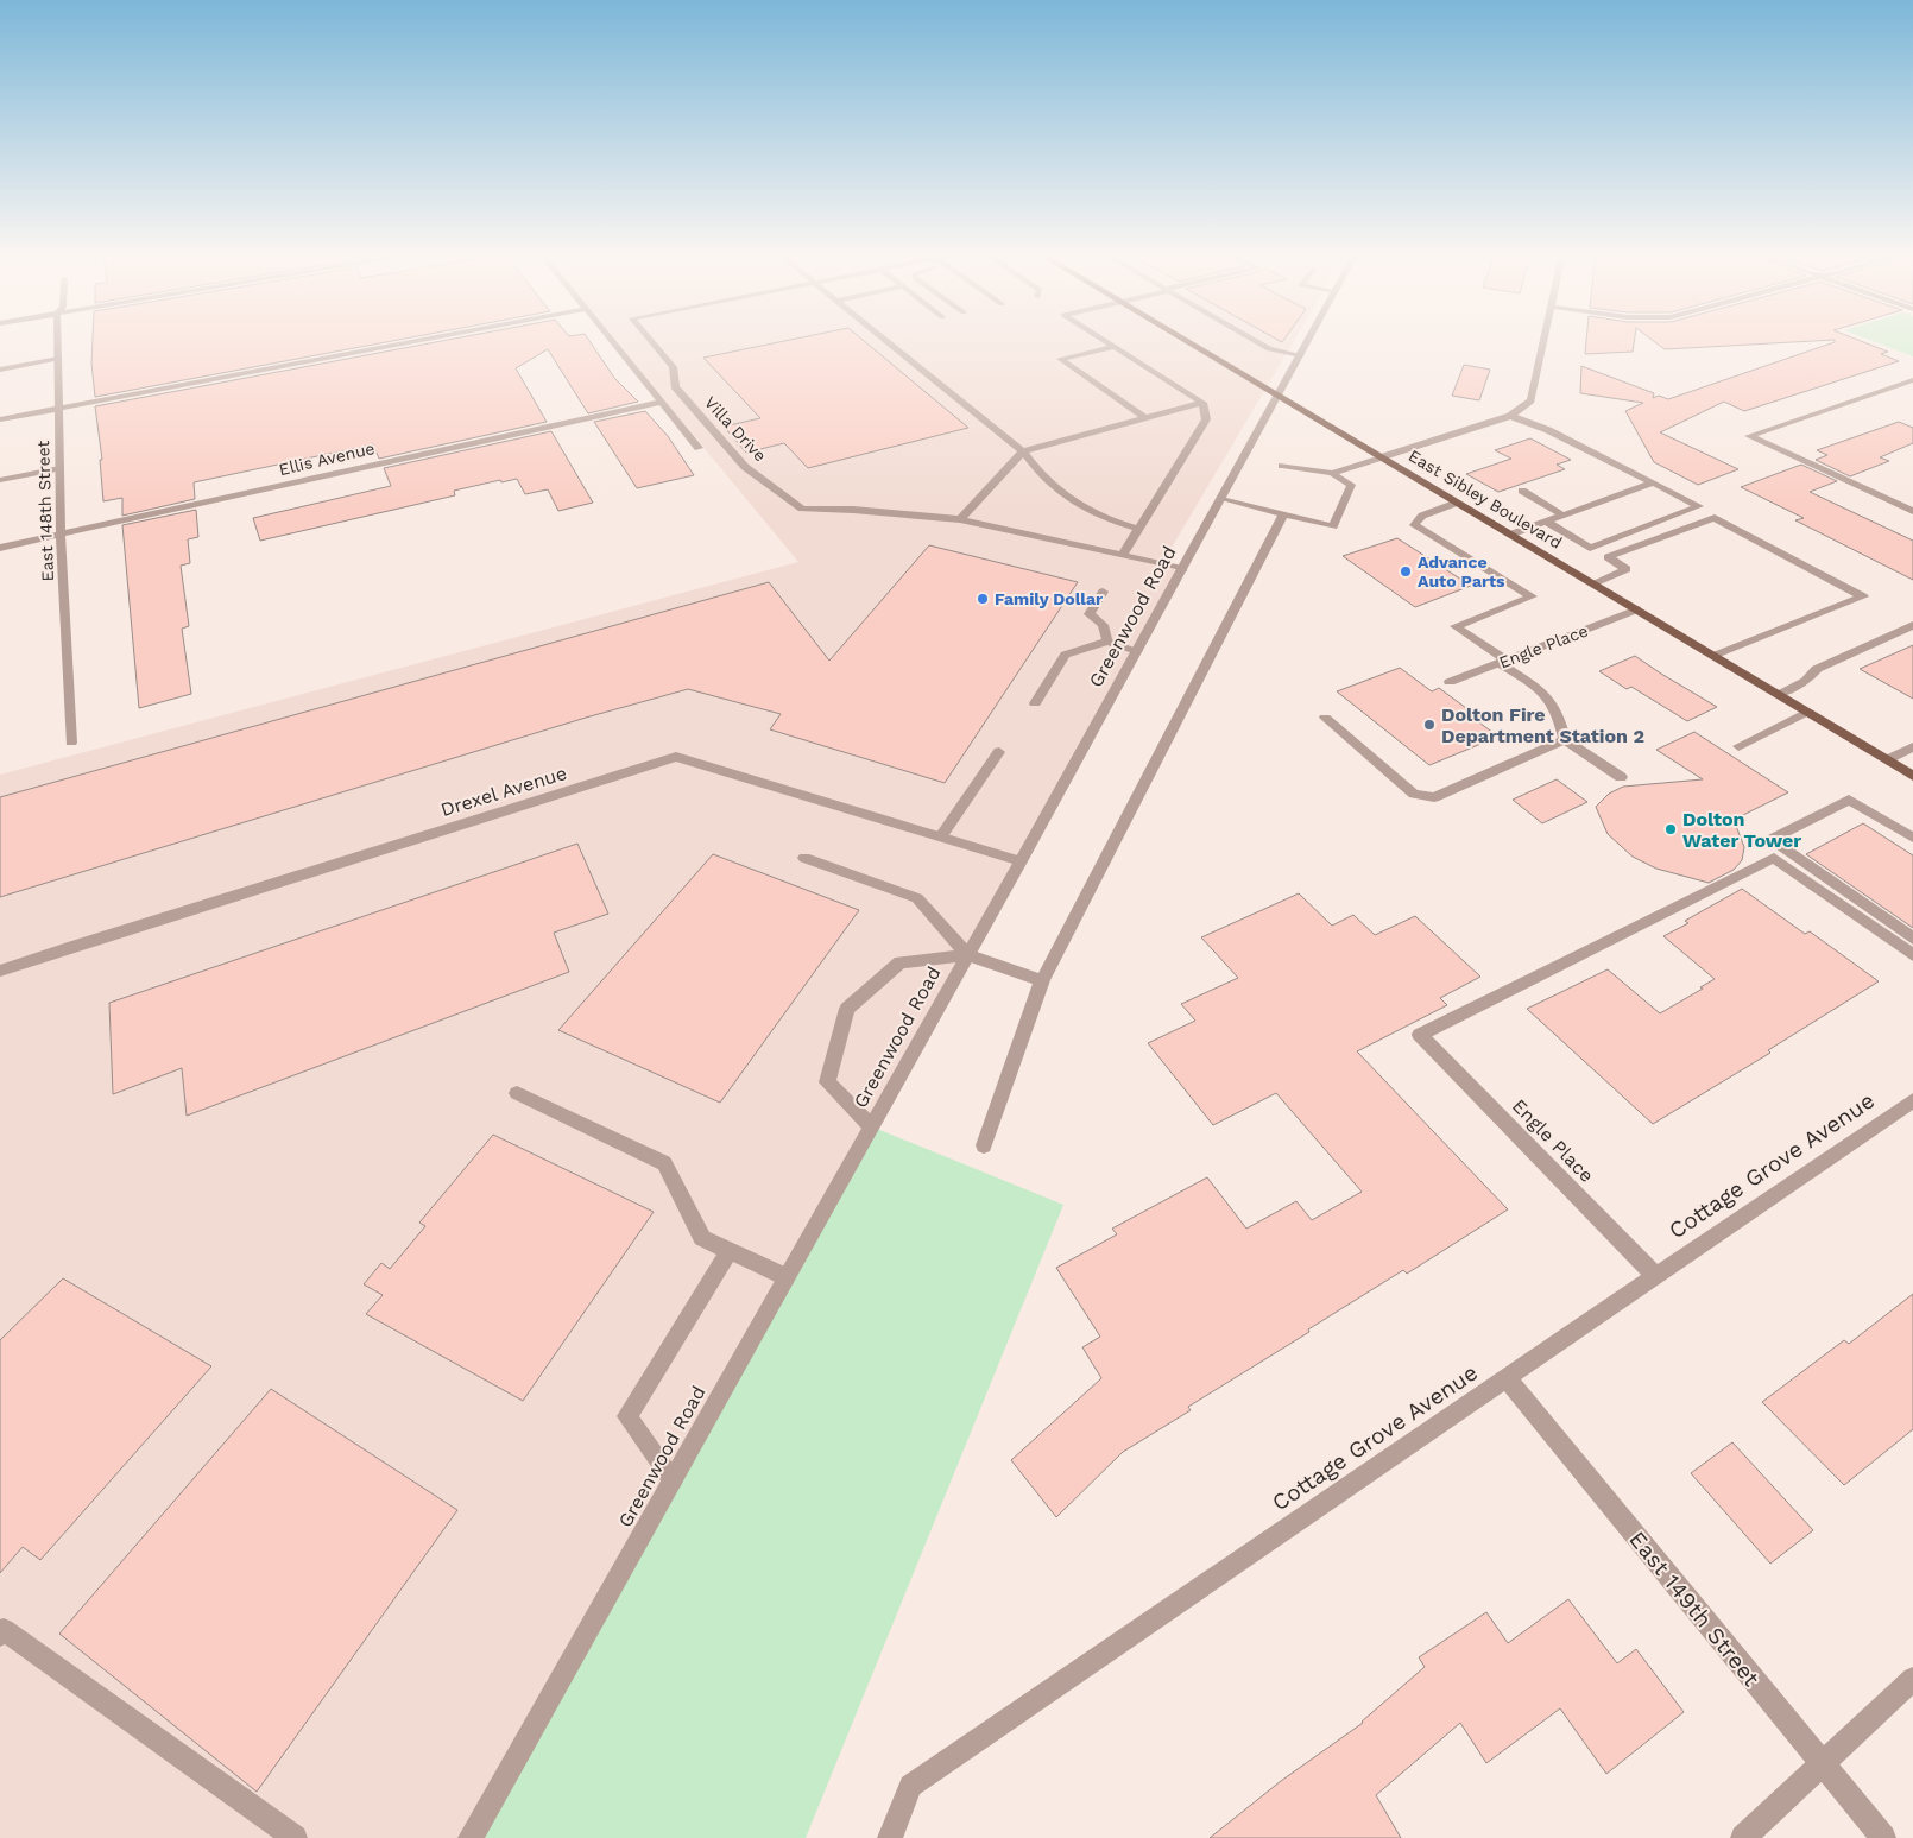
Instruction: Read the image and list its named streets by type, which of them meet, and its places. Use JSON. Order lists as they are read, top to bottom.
{
  "streets": {
    "main road": ["East Sibley Boulevard"],
    "street": [
      "Villa Drive",
      "Ellis Avenue",
      "East 148th Street",
      "Greenwood Road",
      "Engle Place",
      "Drexel Avenue",
      "Cottage Grove Avenue",
      "East 149th Street"
    ]
  },
  "crossings": [
    ["Villa Drive", "Greenwood Road"],
    ["Ellis Avenue", "East 148th Street"],
    ["East Sibley Boulevard", "Greenwood Road"],
    ["East Sibley Boulevard", "Engle Place"],
    ["Greenwood Road", "Drexel Avenue"],
    ["Engle Place", "Cottage Grove Avenue"],
    ["Cottage Grove Avenue", "East 149th Street"]
  ],
  "places": [
    "Advance Auto Parts",
    "Family Dollar",
    "Dolton Fire Department Station 2",
    "Dolton Water Tower"
  ]
}
